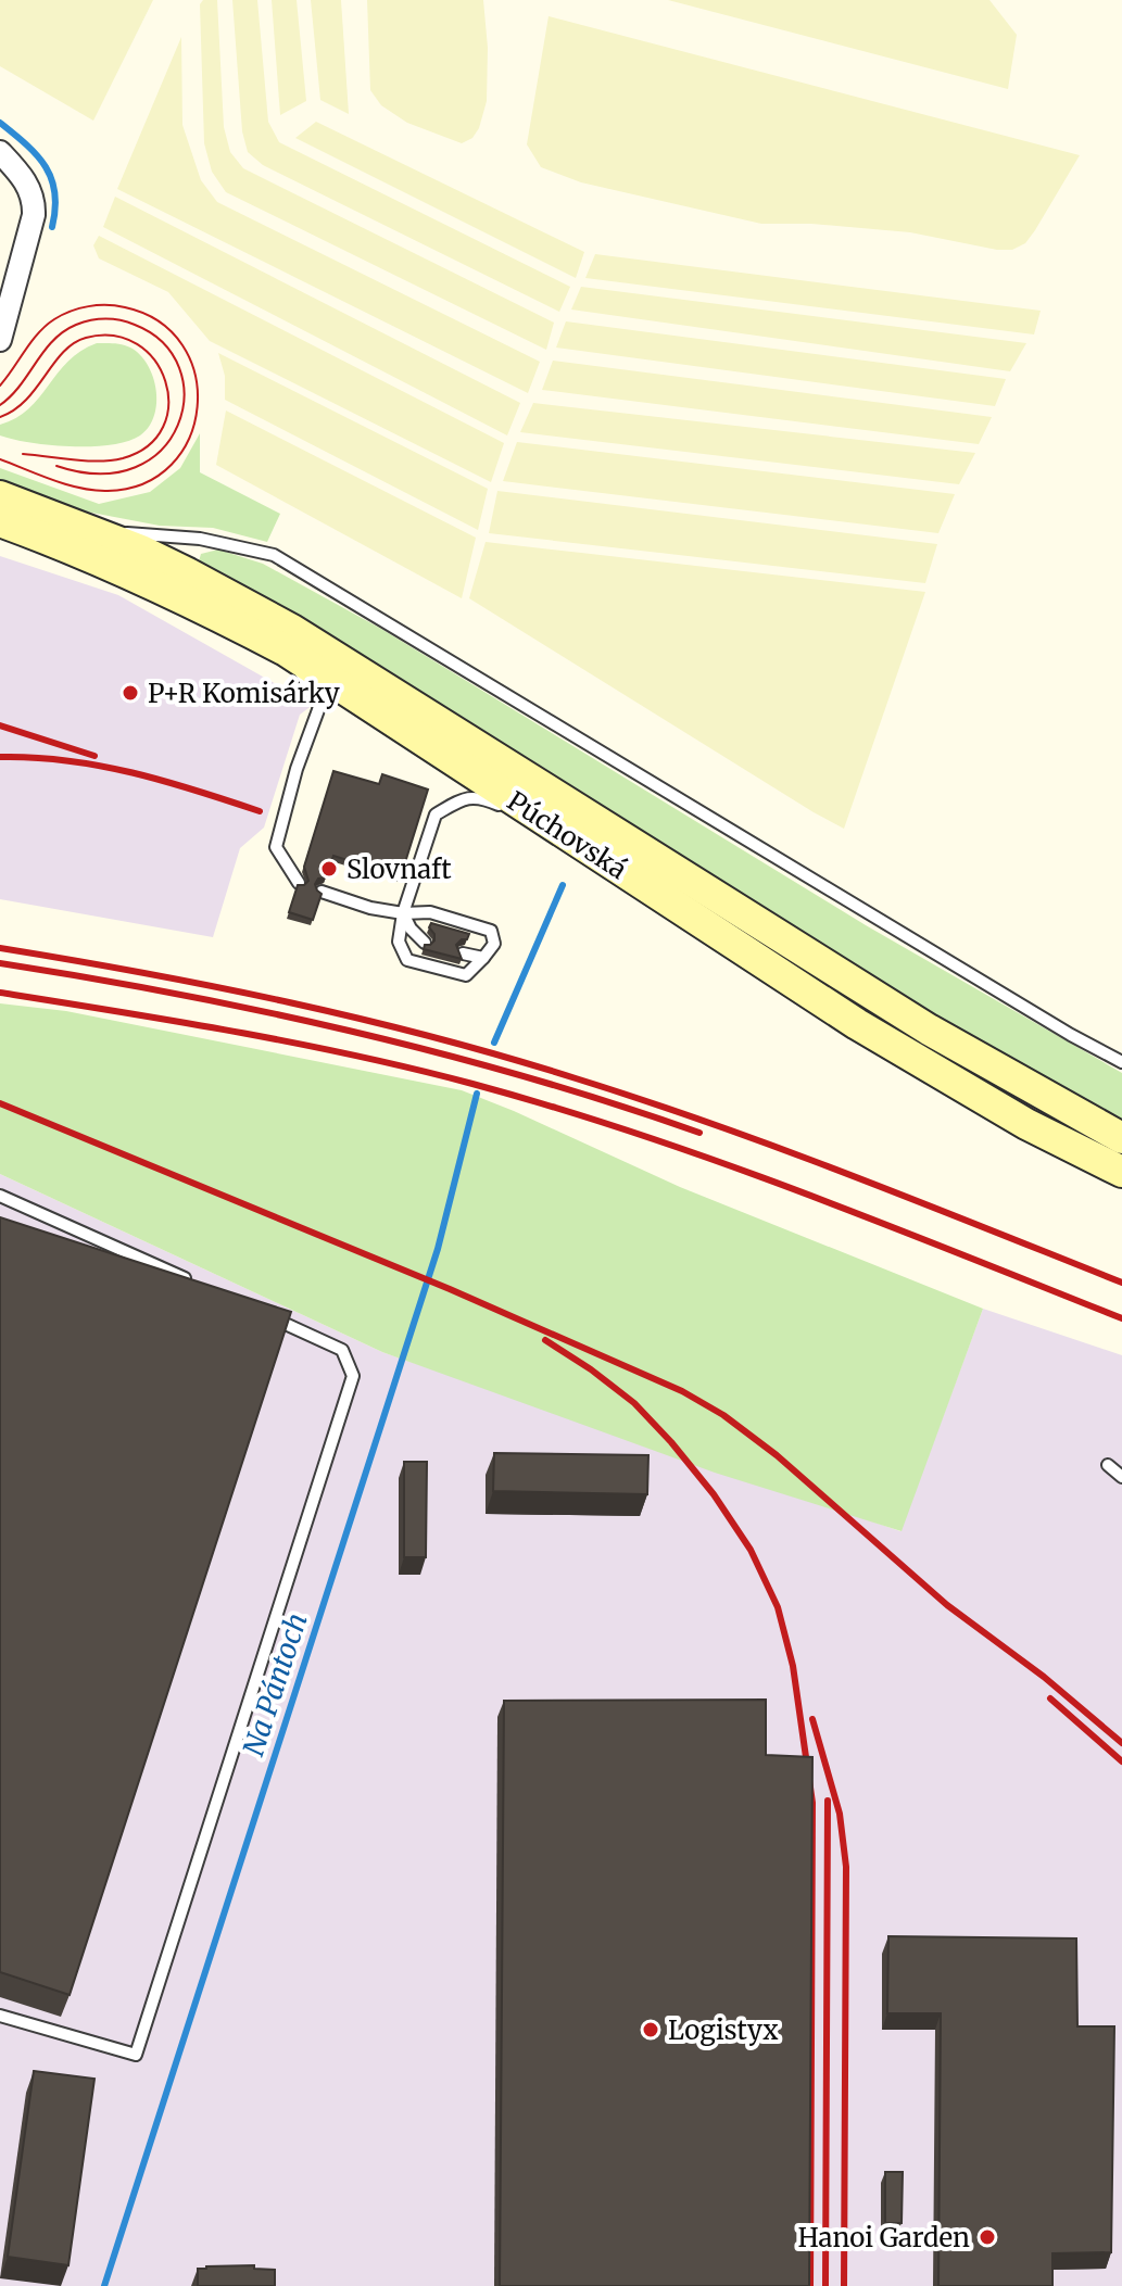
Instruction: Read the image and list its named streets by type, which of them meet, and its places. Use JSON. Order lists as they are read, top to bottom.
{
  "streets": {
    "main road": ["Púchovská"]
  },
  "water": ["Na Pántoch"],
  "places": [
    "P+R Komisárky",
    "Slovnaft",
    "Logistyx",
    "Hanoi Garden"
  ]
}
